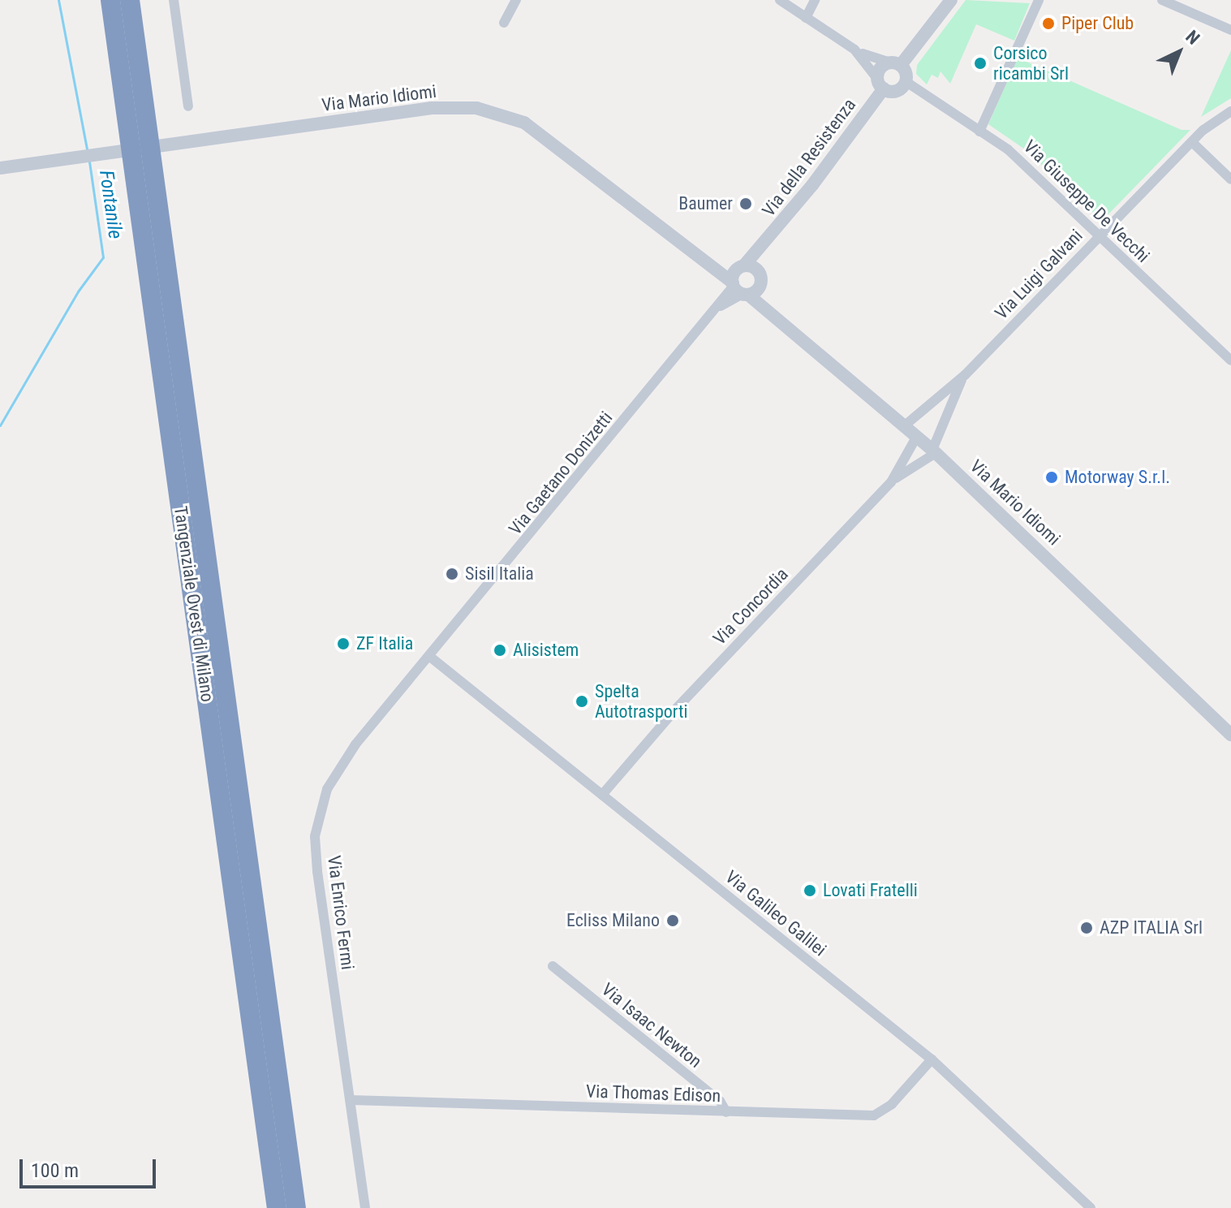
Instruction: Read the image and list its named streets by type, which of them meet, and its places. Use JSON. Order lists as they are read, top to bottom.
{
  "streets": {
    "highway": ["Tangenziale Ovest di Milano"],
    "street": [
      "Via Mario Idiomi",
      "Via della Resistenza",
      "Via Giuseppe De Vecchi",
      "Via Luigi Galvani",
      "Via Gaetano Donizetti",
      "Via Concordia",
      "Via Enrico Fermi",
      "Via Galileo Galilei",
      "Via Isaac Newton",
      "Via Thomas Edison"
    ]
  },
  "crossings": [
    ["Via Mario Idiomi", "Via della Resistenza"],
    ["Via Mario Idiomi", "Via Luigi Galvani"],
    ["Via Mario Idiomi", "Via Gaetano Donizetti"],
    ["Via Mario Idiomi", "Via Concordia"],
    ["Via della Resistenza", "Via Gaetano Donizetti"],
    ["Via Giuseppe De Vecchi", "Via Luigi Galvani"],
    ["Via Gaetano Donizetti", "Via Enrico Fermi"],
    ["Via Gaetano Donizetti", "Via Galileo Galilei"],
    ["Via Concordia", "Via Galileo Galilei"],
    ["Via Enrico Fermi", "Via Galileo Galilei"],
    ["Via Enrico Fermi", "Via Thomas Edison"],
    ["Via Galileo Galilei", "Via Thomas Edison"],
    ["Via Isaac Newton", "Via Thomas Edison"]
  ],
  "water": ["Fontanile"],
  "places": [
    "Piper Club",
    "Corsico ricambi Srl",
    "Baumer",
    "Motorway S.r.l.",
    "Sisil Italia",
    "ZF Italia",
    "Alisistem",
    "Spelta Autotrasporti",
    "Lovati Fratelli",
    "Ecliss Milano",
    "AZP ITALIA Srl"
  ],
  "scale_bar": "100 m",
  "north": "top right"
}
